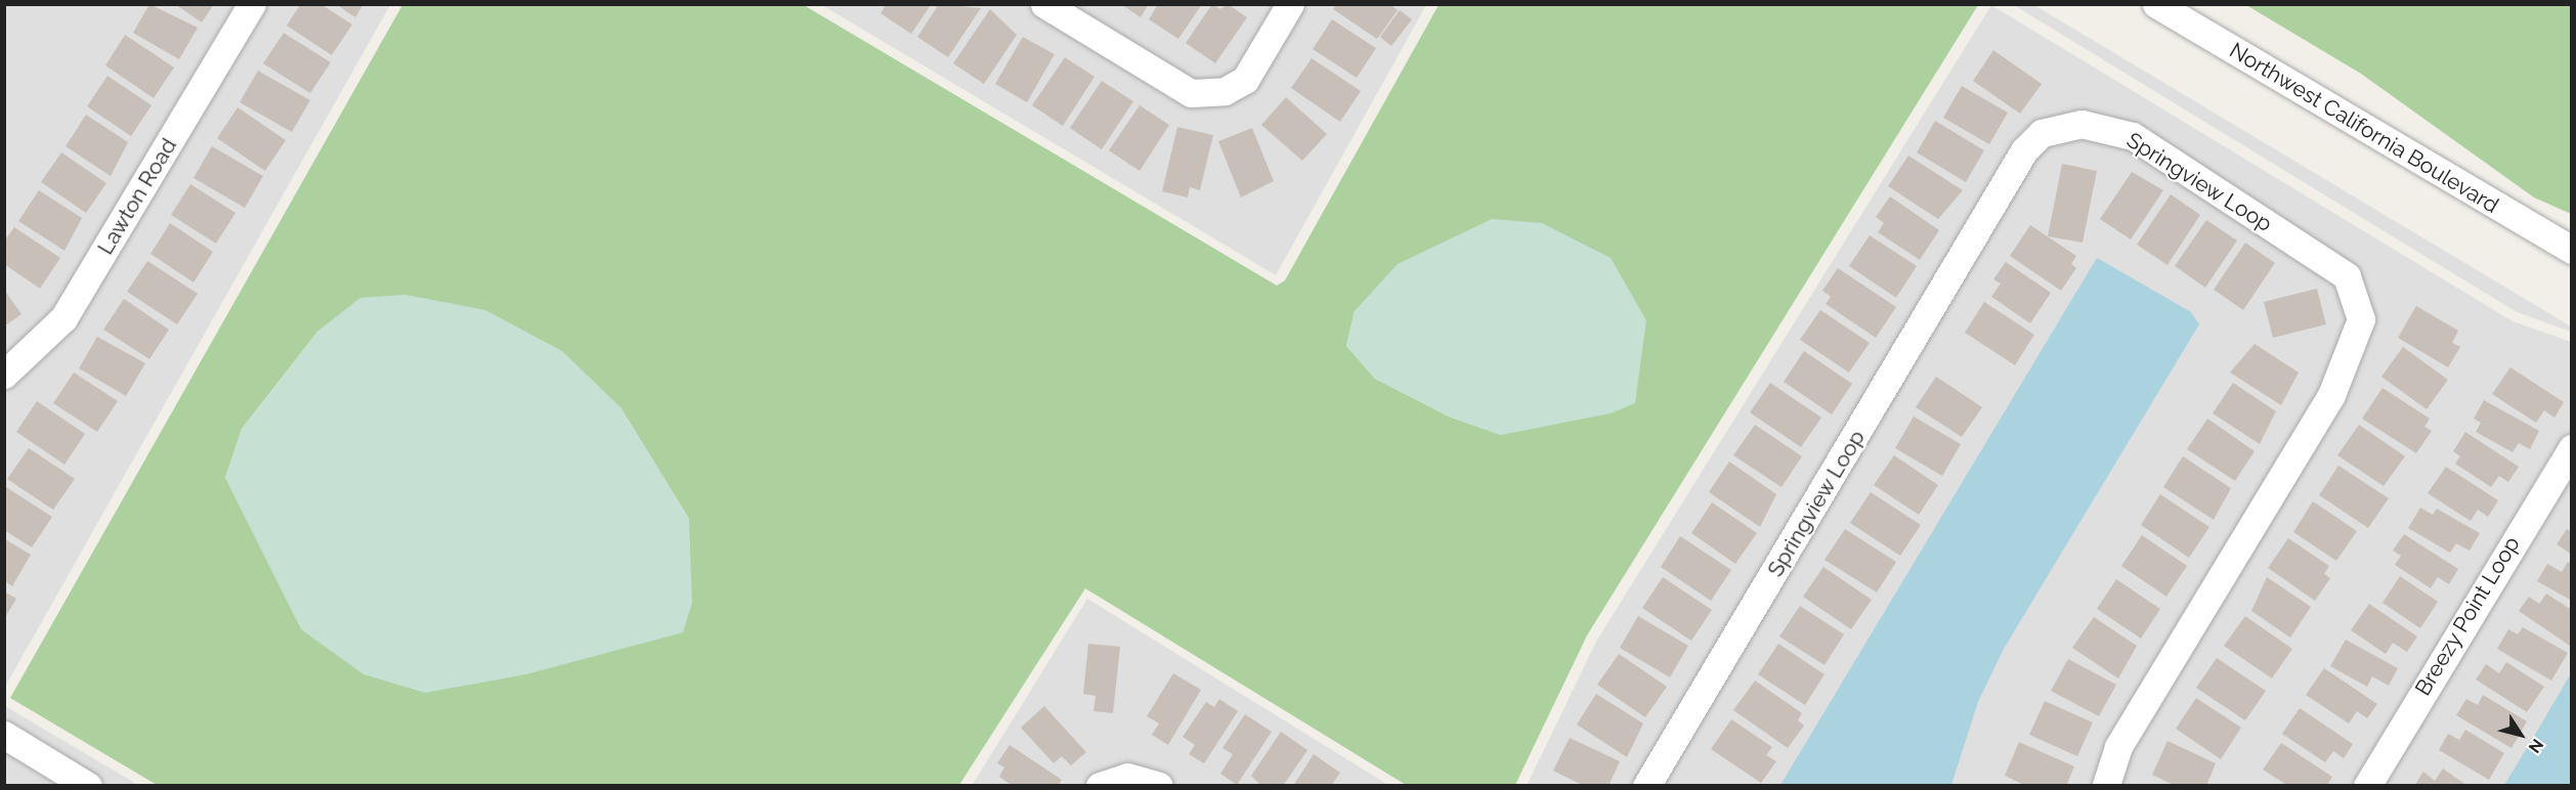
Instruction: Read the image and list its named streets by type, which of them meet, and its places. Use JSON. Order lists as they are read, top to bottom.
{
  "streets": {
    "street": [
      "Northwest California Boulevard",
      "Springview Loop",
      "Lawton Road",
      "Breezy Point Loop"
    ]
  },
  "north": "bottom right"
}
